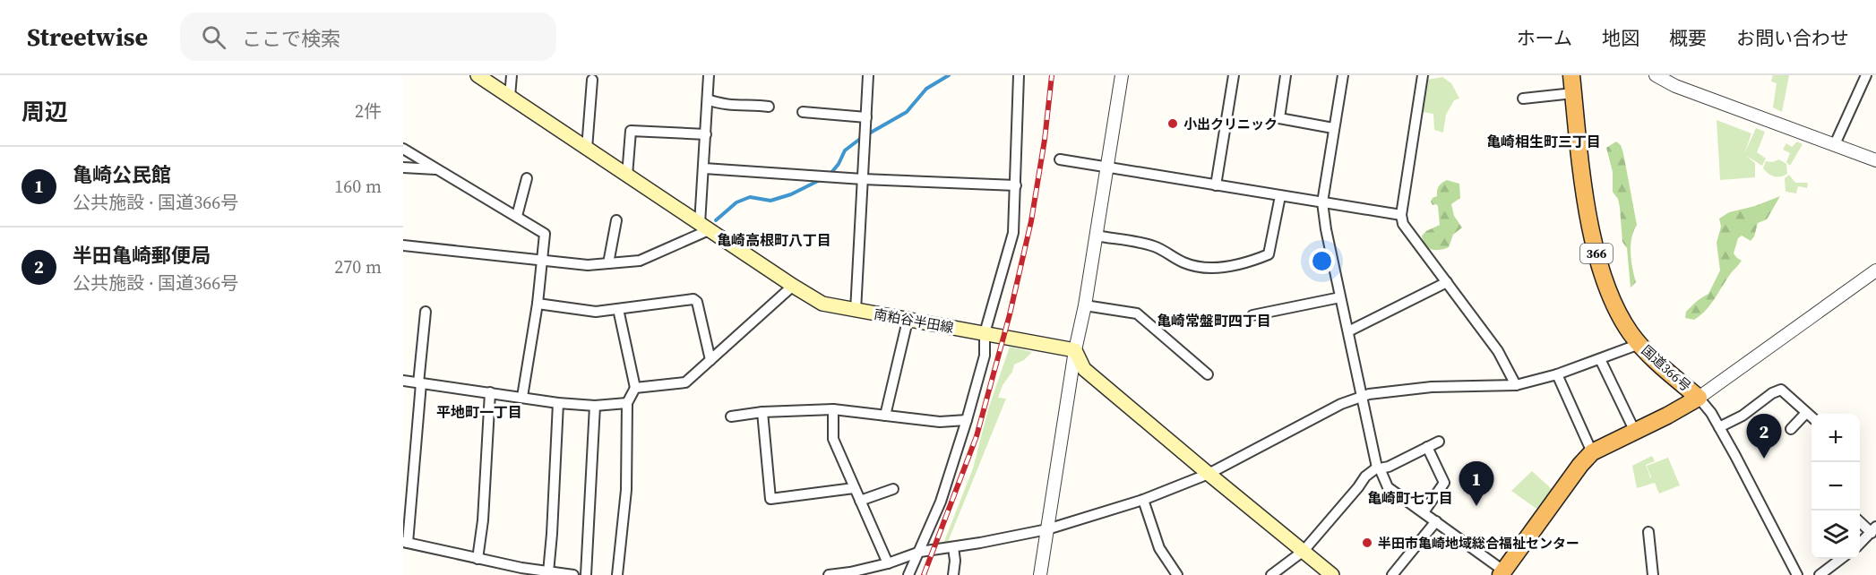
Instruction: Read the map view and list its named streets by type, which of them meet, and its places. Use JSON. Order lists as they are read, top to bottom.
{
  "streets": {
    "highway": ["366", "国道366号"],
    "main road": ["南粕谷半田線"]
  },
  "districts": [
    "亀崎相生町三丁目",
    "亀崎高根町八丁目",
    "亀崎常盤町四丁目",
    "平地町一丁目",
    "亀崎町七丁目"
  ],
  "places": ["小出クリニック", "半田市亀崎地域総合福祉センター"],
  "page": {
    "header": "Streetwise",
    "search": "ここで検索",
    "nav": [
      "ホーム",
      "地図",
      "概要",
      "お問い合わせ"
    ],
    "heading": ["周辺", "2件"],
    "list": [
      {
        "mark": "1",
        "name": "亀崎公民館",
        "note": "公共施設 · 国道366号",
        "value": "160 m"
      },
      {
        "mark": "2",
        "name": "半田亀崎郵便局",
        "note": "公共施設 · 国道366号",
        "value": "270 m"
      }
    ],
    "map_buttons": ["+", "−"],
    "pins": ["2", "1"]
  }
}
